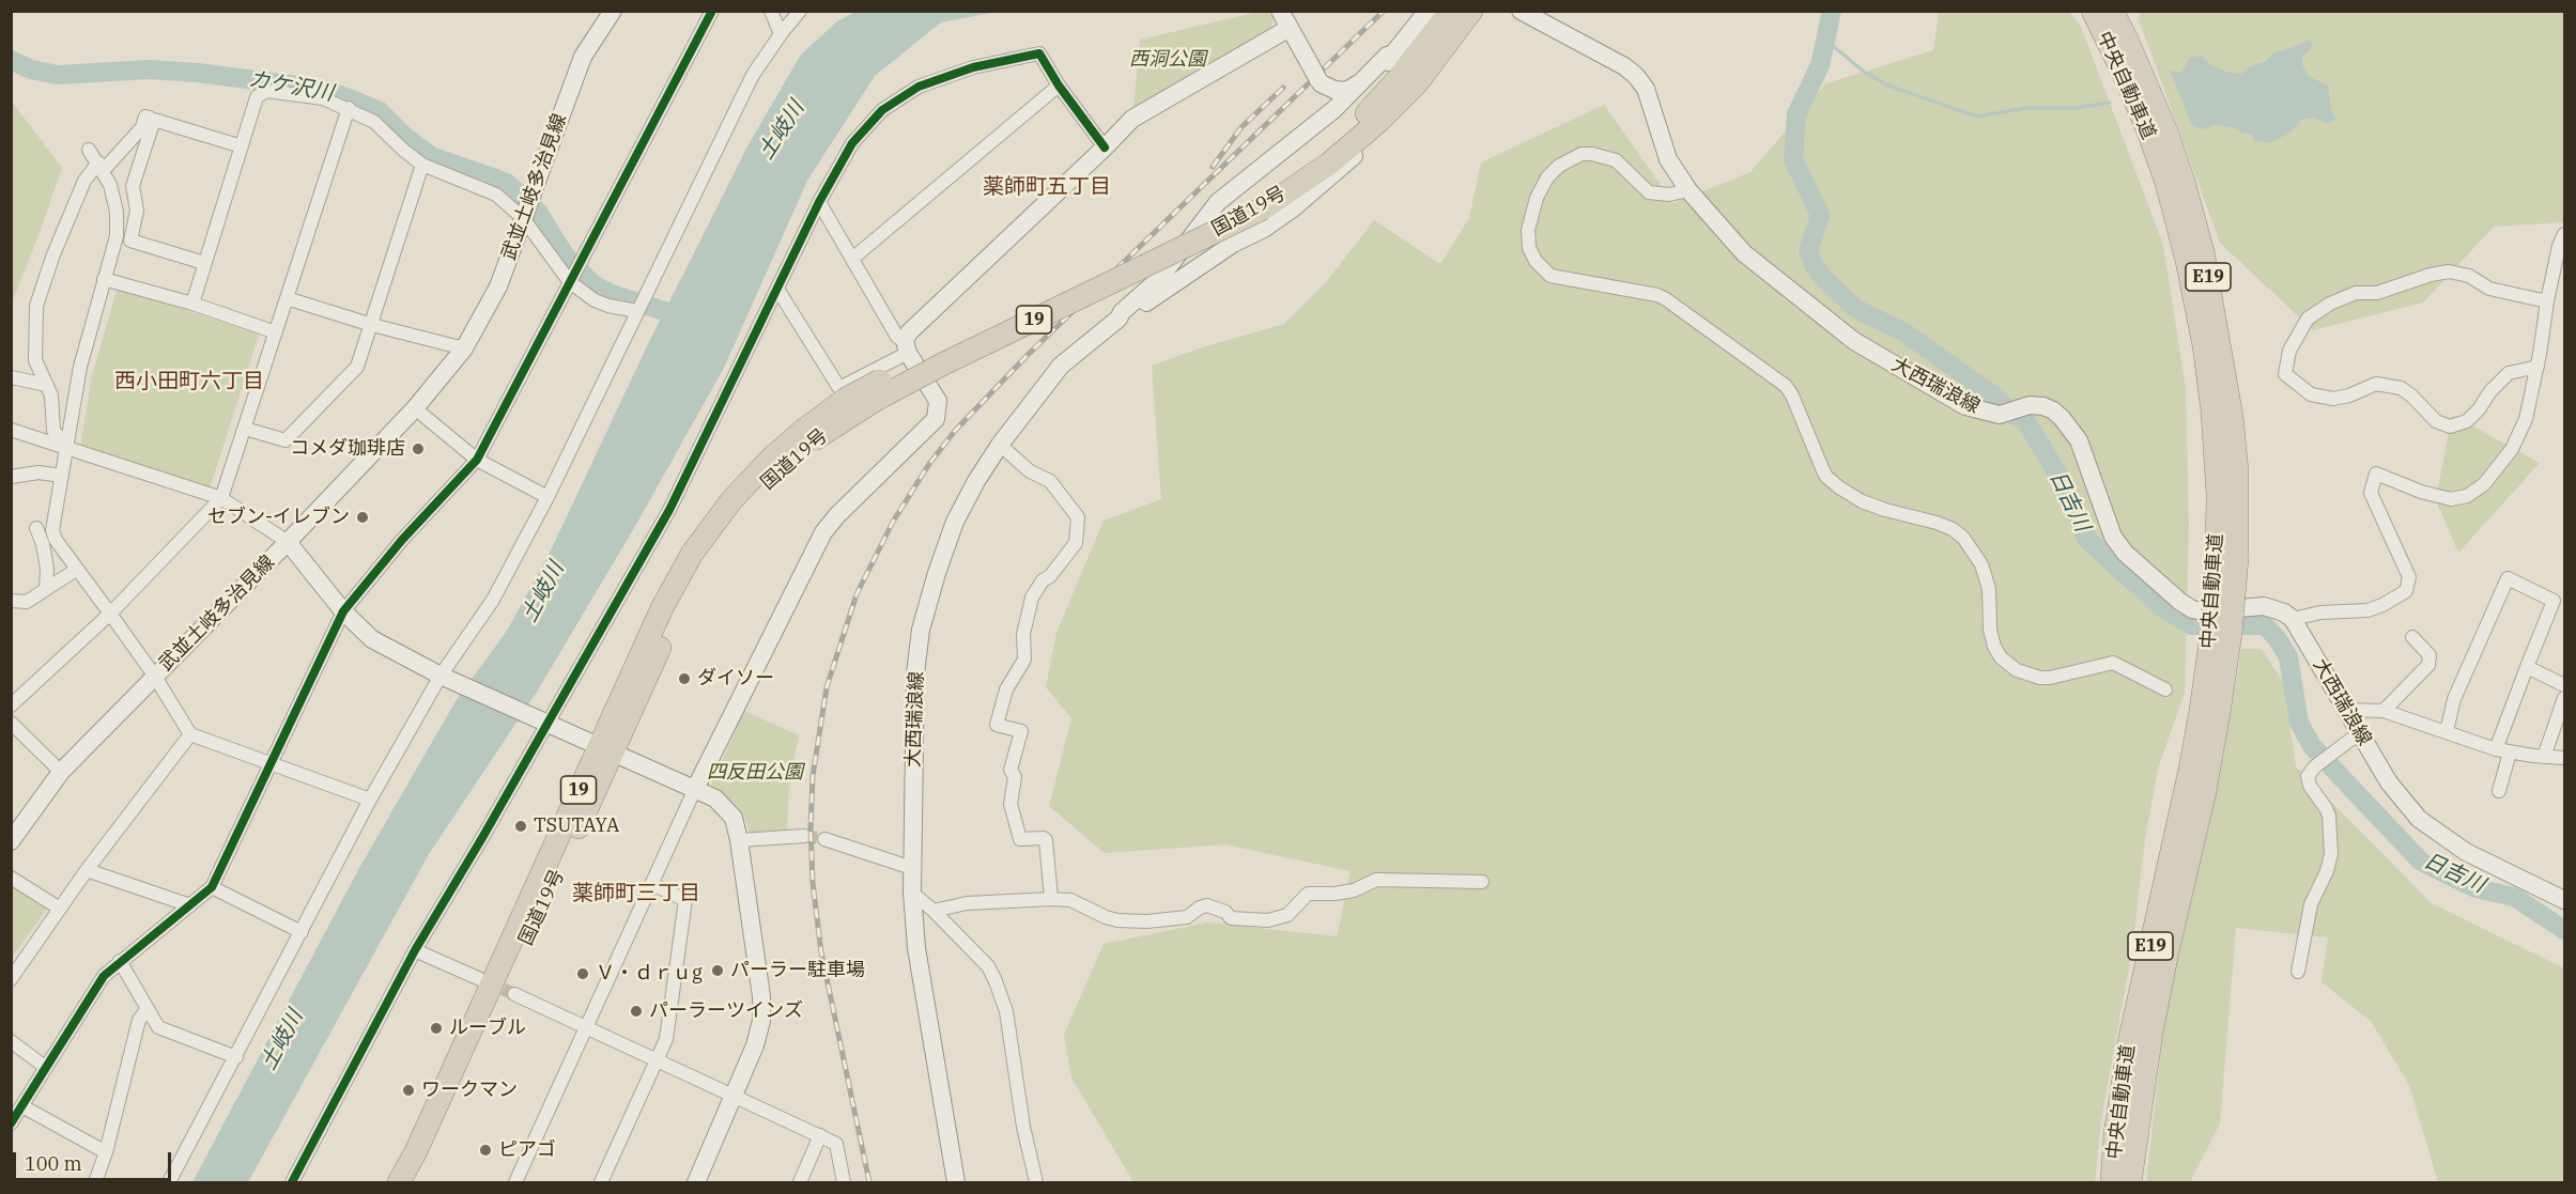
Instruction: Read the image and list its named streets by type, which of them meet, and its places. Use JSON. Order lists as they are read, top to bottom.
{
  "streets": {
    "highway": [
      "中央自動車道",
      "国道19号",
      "E19",
      "19"
    ],
    "main road": ["武並土岐多治見線", "大西瑞浪線"]
  },
  "districts": ["薬師町五丁目", "西小田町六丁目", "薬師町三丁目"],
  "water": ["カケ沢川", "土岐川", "日吉川"],
  "parks": ["西洞公園", "四反田公園"],
  "places": [
    "コメダ珈琲店",
    "セブン-イレブン",
    "ダイソー",
    "TSUTAYA",
    "パーラー駐車場",
    "Ｖ・ｄｒｕg",
    "パーラーツインズ",
    "ルーブル",
    "ワークマン",
    "ピアゴ"
  ],
  "scale_bar": "100 m"
}
